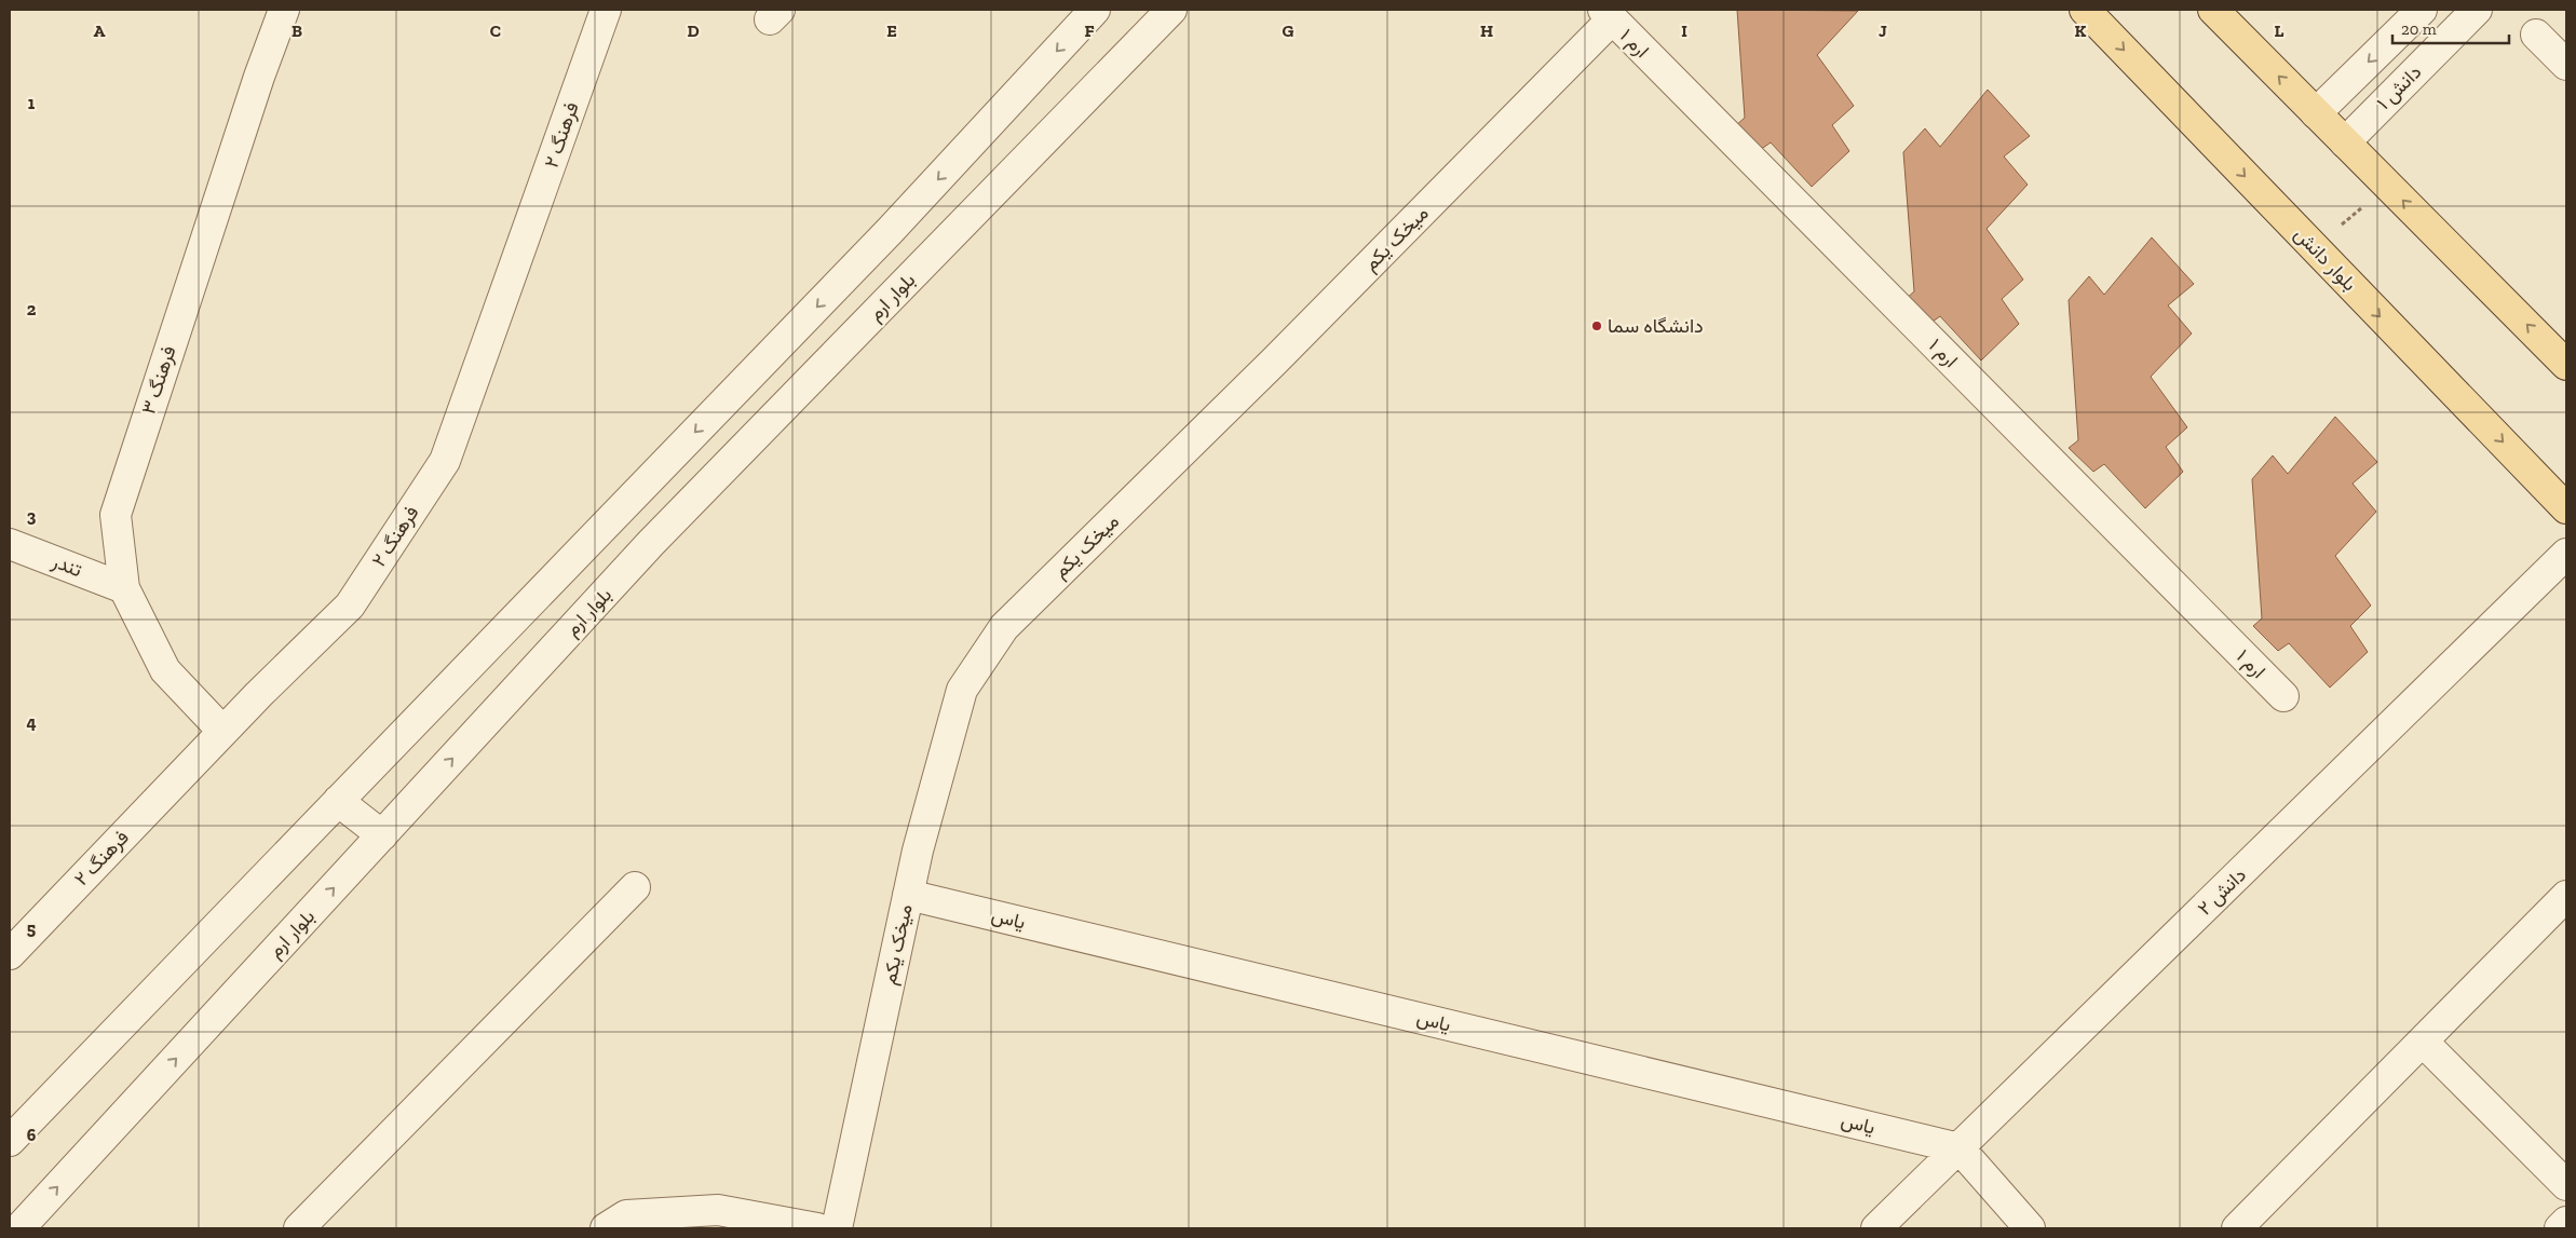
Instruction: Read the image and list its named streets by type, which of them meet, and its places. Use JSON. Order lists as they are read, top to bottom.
{
  "streets": {
    "main road": ["بلوار دانش"],
    "street": [
      "ارم ۱",
      "دانش ۱",
      "فرهنگ ۲",
      "میخک یکم",
      "بلوار ارم",
      "فرهنگ ۳",
      "تندر",
      "دانش ۲",
      "یاس"
    ]
  },
  "crossings": [
    ["ارم ۱", "میخک یکم"],
    ["فرهنگ ۲", "فرهنگ ۳"],
    ["میخک یکم", "یاس"],
    ["فرهنگ ۳", "تندر"],
    ["دانش ۲", "یاس"]
  ],
  "places": ["دانشگاه سما"],
  "scale_bar": "20 m",
  "grid": {
    "columns": [
      "A",
      "B",
      "C",
      "D",
      "E",
      "F",
      "G",
      "H",
      "I",
      "J",
      "K",
      "L"
    ],
    "rows": [
      "1",
      "2",
      "3",
      "4",
      "5",
      "6"
    ]
  }
}
